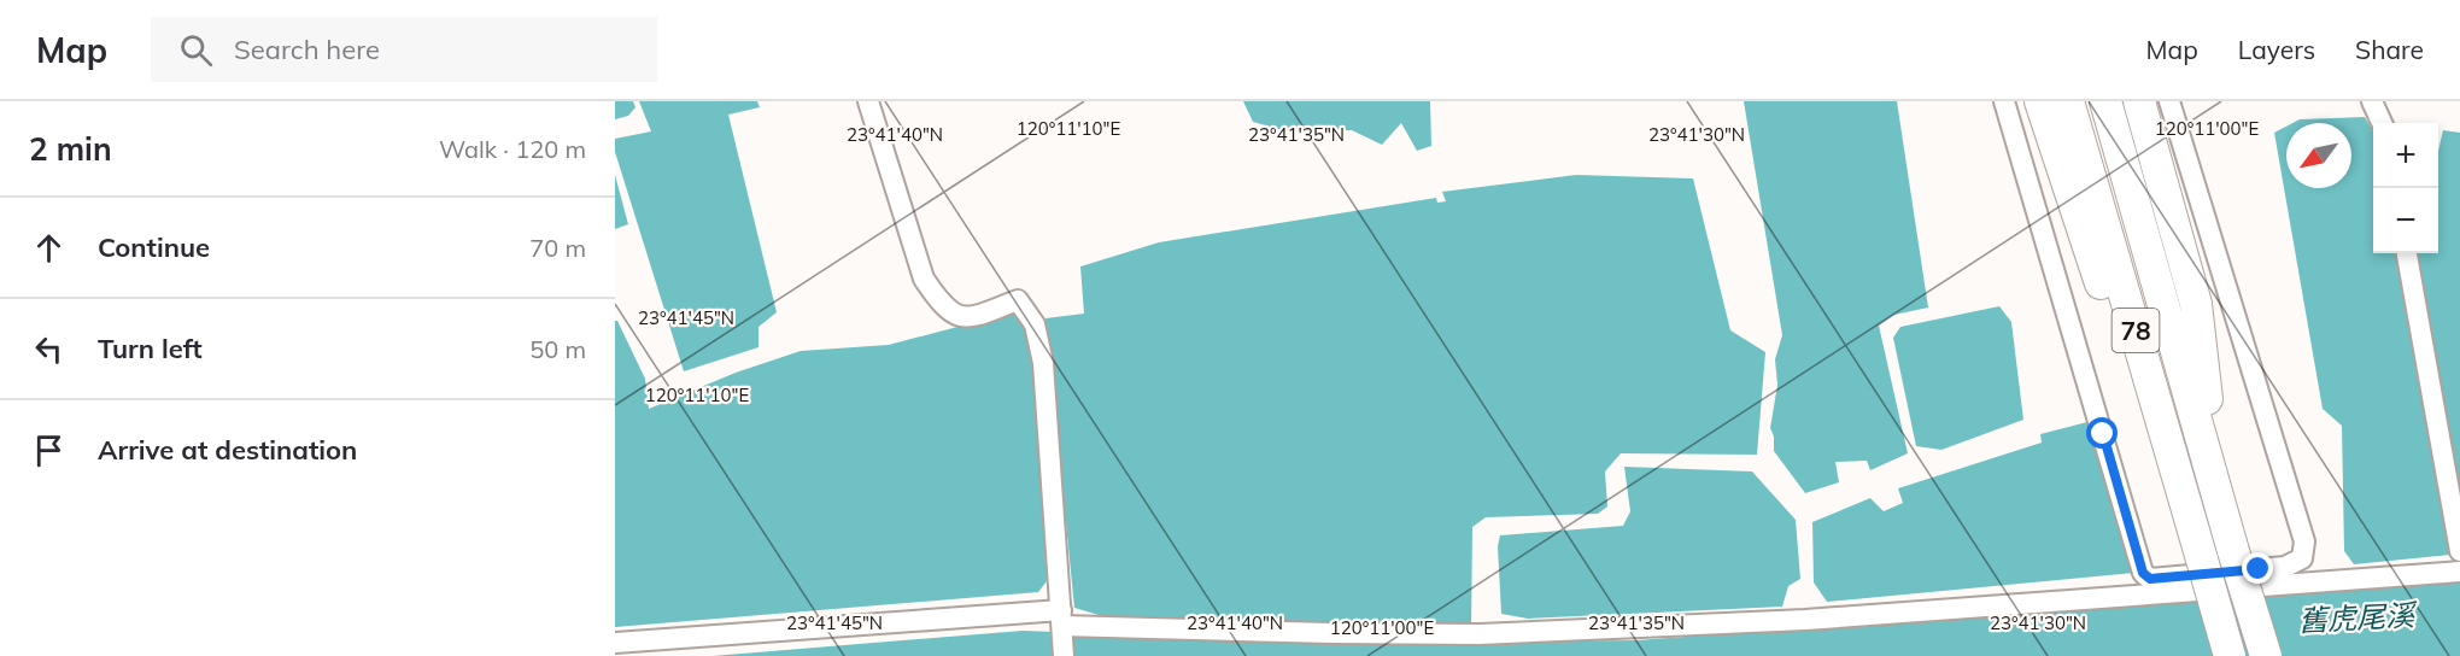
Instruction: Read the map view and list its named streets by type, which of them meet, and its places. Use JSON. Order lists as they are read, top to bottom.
{
  "streets": {
    "highway": ["78"]
  },
  "water": ["舊虎尾溪"],
  "north": "bottom left",
  "page": {
    "header": "Map",
    "search": "Search here",
    "nav": ["Map", "Layers", "Share"],
    "heading": ["2 min", "Walk · 120 m"],
    "map_buttons": ["+", "−"],
    "list": [
      ["Continue", "70 m"],
      ["Turn left", "50 m"],
      "Arrive at destination"
    ]
  },
  "coordinates": [
    "120°11'10\"E",
    "120°11'00\"E",
    "23°41'40\"N",
    "23°41'35\"N",
    "23°41'30\"N",
    "23°41'45\"N"
  ]
}
